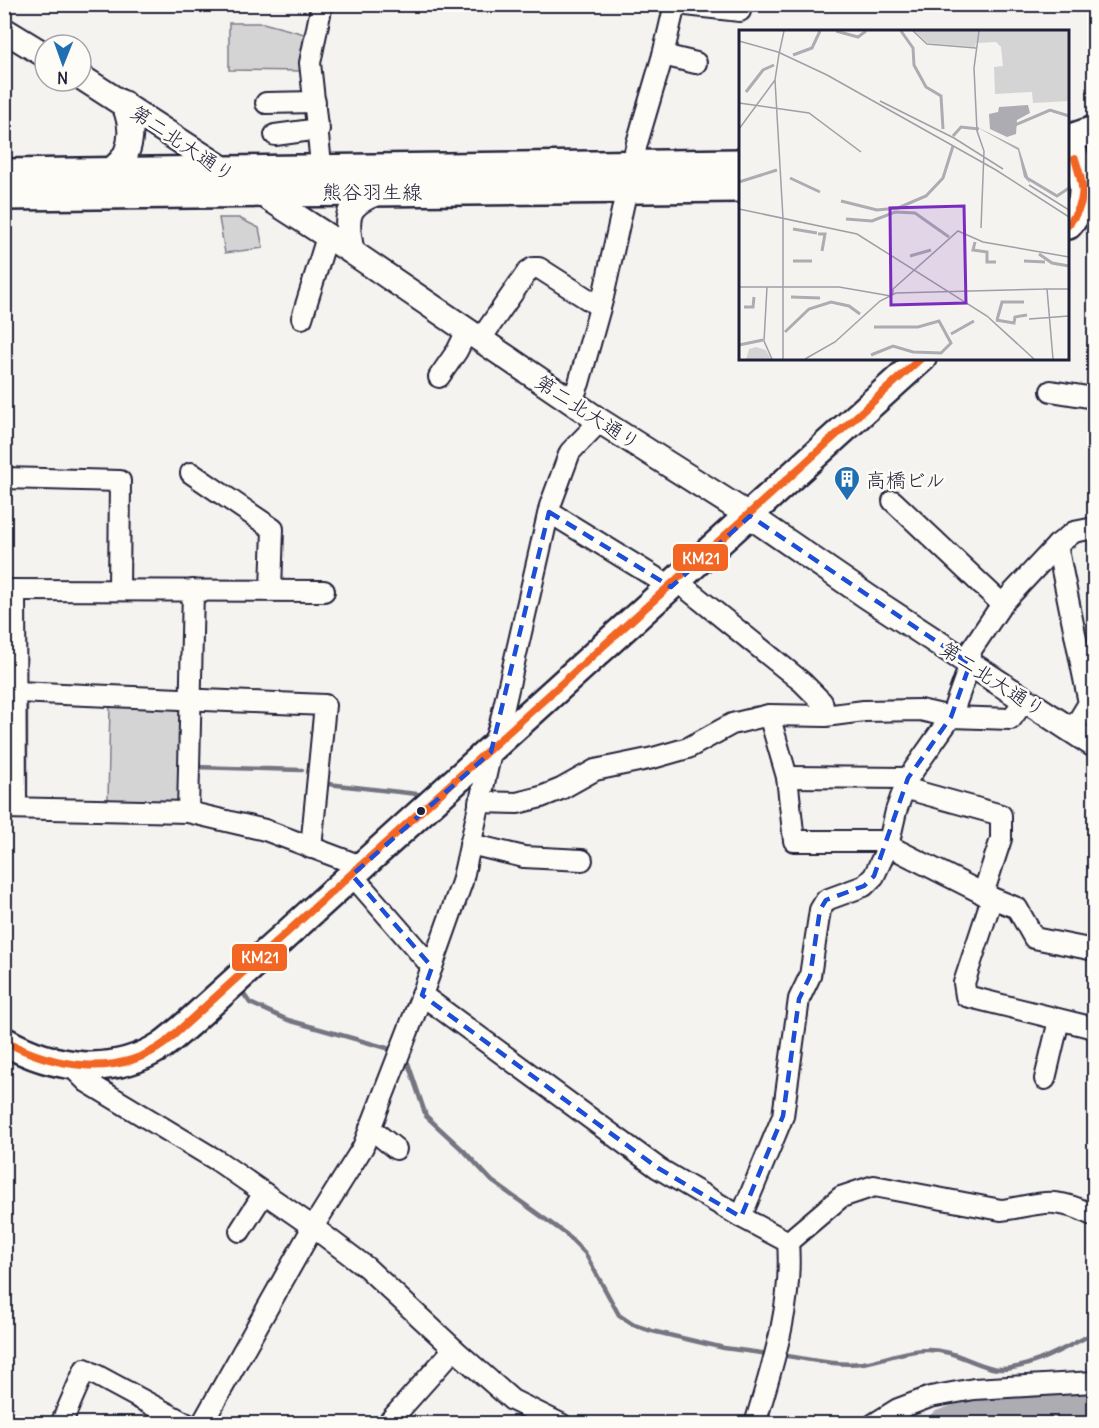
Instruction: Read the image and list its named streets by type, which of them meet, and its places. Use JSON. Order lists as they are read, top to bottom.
{
  "streets": {
    "main road": ["熊谷羽生線"],
    "street": ["第二北大通り"]
  },
  "crossings": [
    ["第二北大通り", "熊谷羽生線"]
  ],
  "places": {
    "building": ["高橋ビル"]
  },
  "lines": ["transit line KM21"],
  "north": "bottom"
}
